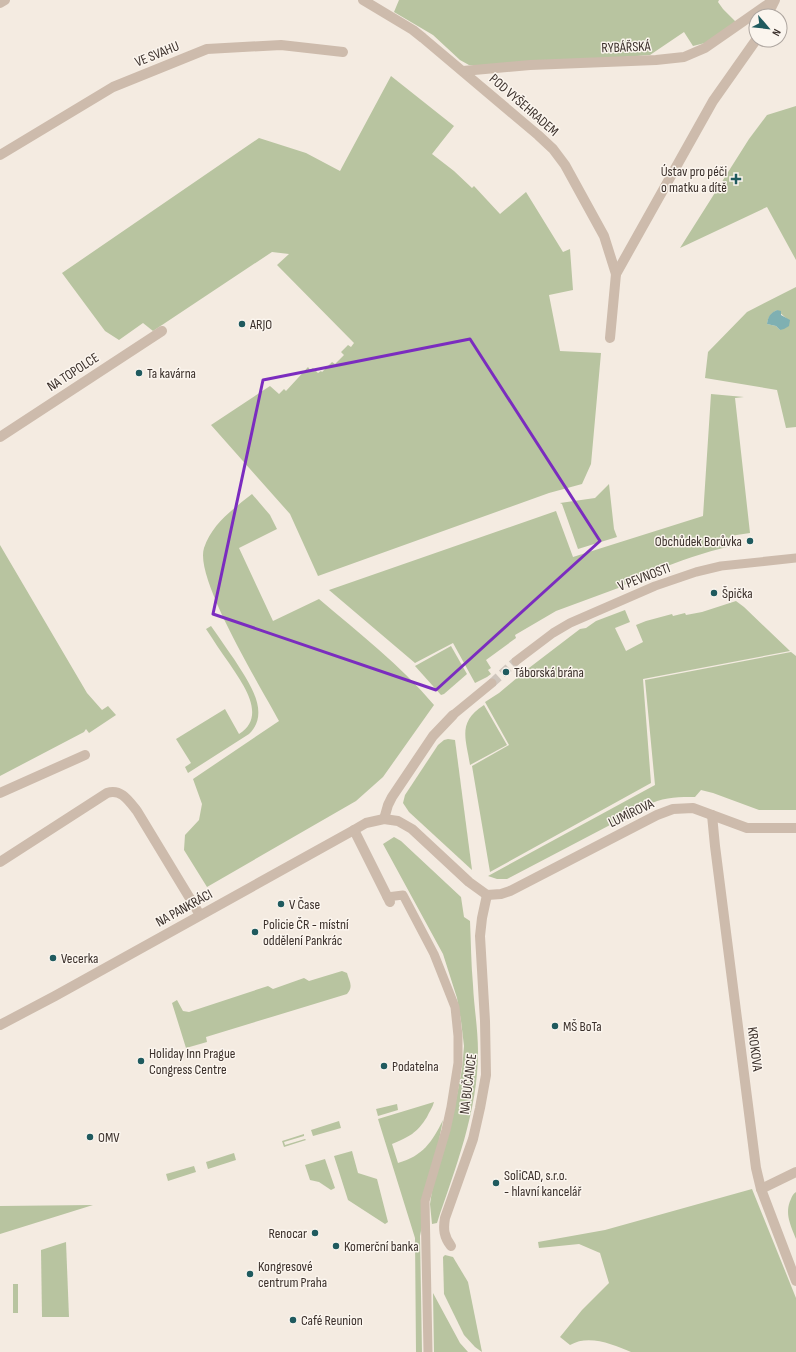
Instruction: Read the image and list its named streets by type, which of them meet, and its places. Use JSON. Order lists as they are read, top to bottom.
{
  "streets": {
    "street": [
      "RYBÁŘSKÁ",
      "VE SVAHU",
      "POD VYŠEHRADEM",
      "NA TOPOLCE",
      "V PEVNOSTI",
      "LUMÍROVA",
      "NA PANKRÁCI",
      "KROKOVA",
      "NA BUČANCE"
    ]
  },
  "crossings": [
    ["RYBÁŘSKÁ", "POD VYŠEHRADEM"],
    ["LUMÍROVA", "KROKOVA"],
    ["LUMÍROVA", "NA BUČANCE"]
  ],
  "places": {
    "health": ["Ústav pro péči o matku a dítě"],
    "other": [
      "ARJO",
      "Ta kavárna",
      "Obchůdek Borůvka",
      "Špička",
      "Táborská brána",
      "V Čase",
      "Policie ČR - místní oddělení Pankrác",
      "Vecerka",
      "MŠ BoTa",
      "Holiday Inn Prague Congress Centre",
      "Podatelna",
      "OMV",
      "SoliCAD, s.r.o. - hlavní kancelář",
      "Renocar",
      "Komerční banka",
      "Kongresové centrum Praha",
      "Café Reunion"
    ]
  },
  "north": "bottom right"
}
